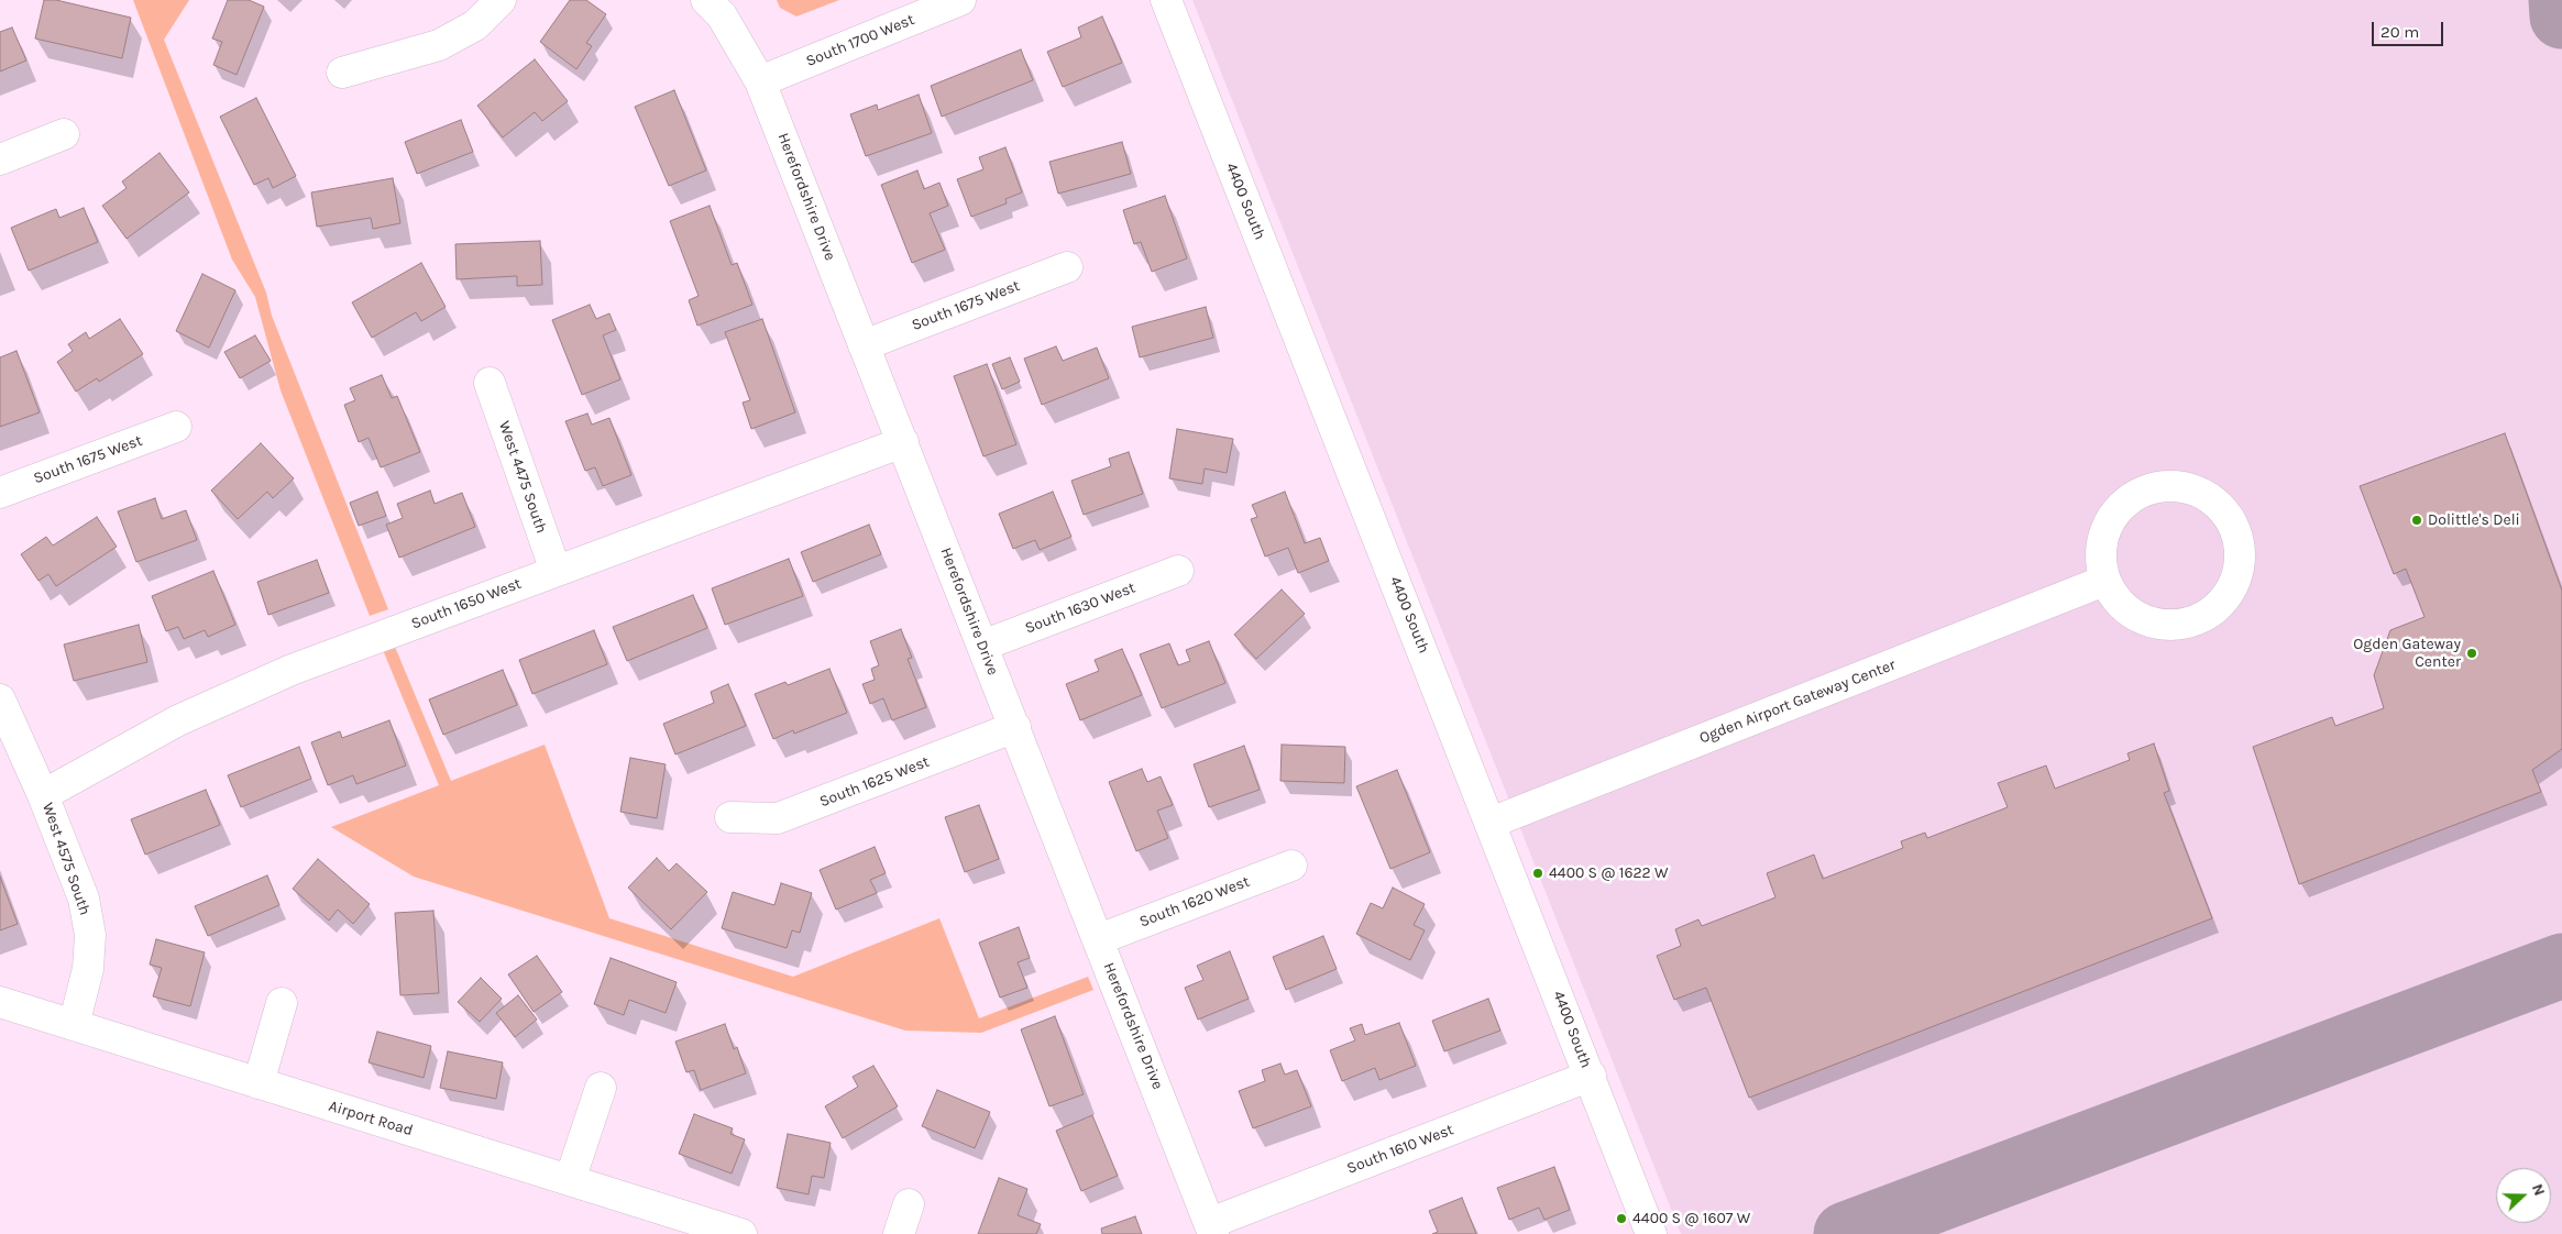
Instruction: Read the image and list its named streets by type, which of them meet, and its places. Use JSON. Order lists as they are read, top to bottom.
{
  "streets": {
    "street": [
      "South 1700 West",
      "Herefordshire Drive",
      "4400 South",
      "South 1675 West",
      "West 4475 South",
      "South 1650 West",
      "South 1630 West",
      "Ogden Airport Gateway Center",
      "South 1625 West",
      "West 4575 South",
      "South 1620 West",
      "Airport Road",
      "South 1610 West"
    ]
  },
  "crossings": [
    ["South 1700 West", "Herefordshire Drive"],
    ["Herefordshire Drive", "South 1675 West"],
    ["Herefordshire Drive", "South 1650 West"],
    ["Herefordshire Drive", "South 1630 West"],
    ["Herefordshire Drive", "South 1625 West"],
    ["Herefordshire Drive", "South 1620 West"],
    ["Herefordshire Drive", "South 1610 West"],
    ["4400 South", "Ogden Airport Gateway Center"],
    ["4400 South", "South 1610 West"],
    ["West 4475 South", "South 1650 West"],
    ["South 1650 West", "West 4575 South"],
    ["West 4575 South", "Airport Road"]
  ],
  "places": [
    "Dolittle's Deli",
    "Ogden Gateway Center",
    "4400 S @ 1622 W",
    "4400 S @ 1607 W"
  ],
  "scale_bar": "20 m",
  "north": "right"
}
